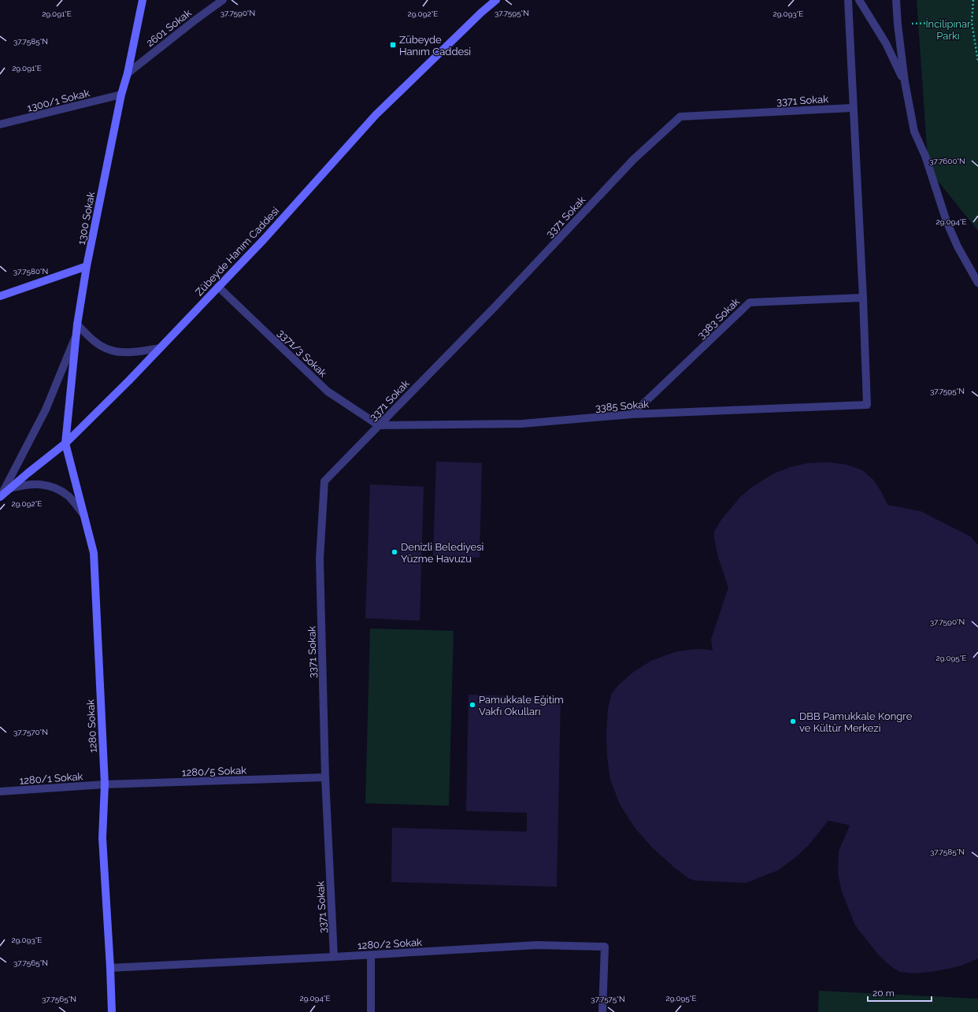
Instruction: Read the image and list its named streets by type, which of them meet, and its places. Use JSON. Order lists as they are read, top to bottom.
{
  "streets": {
    "street": [
      "2601 Sokak",
      "1300/1 Sokak",
      "3371 Sokak",
      "1300 Sokak",
      "Zübeyde Hanım Caddesi",
      "3383 Sokak",
      "3371/3 Sokak",
      "3385 Sokak",
      "1280 Sokak",
      "1280/5 Sokak",
      "1280/1 Sokak",
      "1280/2 Sokak"
    ]
  },
  "crossings": [
    ["2601 Sokak", "1300 Sokak"],
    ["1300/1 Sokak", "1300 Sokak"],
    ["3371 Sokak", "3371/3 Sokak"],
    ["3371 Sokak", "3385 Sokak"],
    ["3371 Sokak", "1280/5 Sokak"],
    ["3371 Sokak", "1280/2 Sokak"],
    ["1300 Sokak", "Zübeyde Hanım Caddesi"],
    ["1300 Sokak", "1280 Sokak"],
    ["Zübeyde Hanım Caddesi", "3371/3 Sokak"],
    ["Zübeyde Hanım Caddesi", "1280 Sokak"],
    ["3383 Sokak", "3385 Sokak"],
    ["3371/3 Sokak", "3385 Sokak"],
    ["1280 Sokak", "1280/5 Sokak"],
    ["1280 Sokak", "1280/1 Sokak"],
    ["1280 Sokak", "1280/2 Sokak"],
    ["1280/5 Sokak", "1280/1 Sokak"]
  ],
  "parks": ["İncilipınar Parkı"],
  "places": {
    "transit": ["Zübeyde Hanım Caddesi"],
    "other": ["Denizli Belediyesi Yüzme Havuzu", "Pamukkale Eğitim Vakfı Okulları", "DBB Pamukkale Kongre ve Kültür Merkezi"]
  },
  "scale_bar": "20 m",
  "coordinates": [
    "37.7590°N",
    "37.7595°N",
    "29.091°E",
    "29.092°E",
    "29.093°E",
    "37.7585°N",
    "37.7600°N",
    "29.094°E",
    "37.7580°N",
    "29.095°E",
    "37.7570°N",
    "37.7565°N",
    "37.7575°N"
  ]
}
